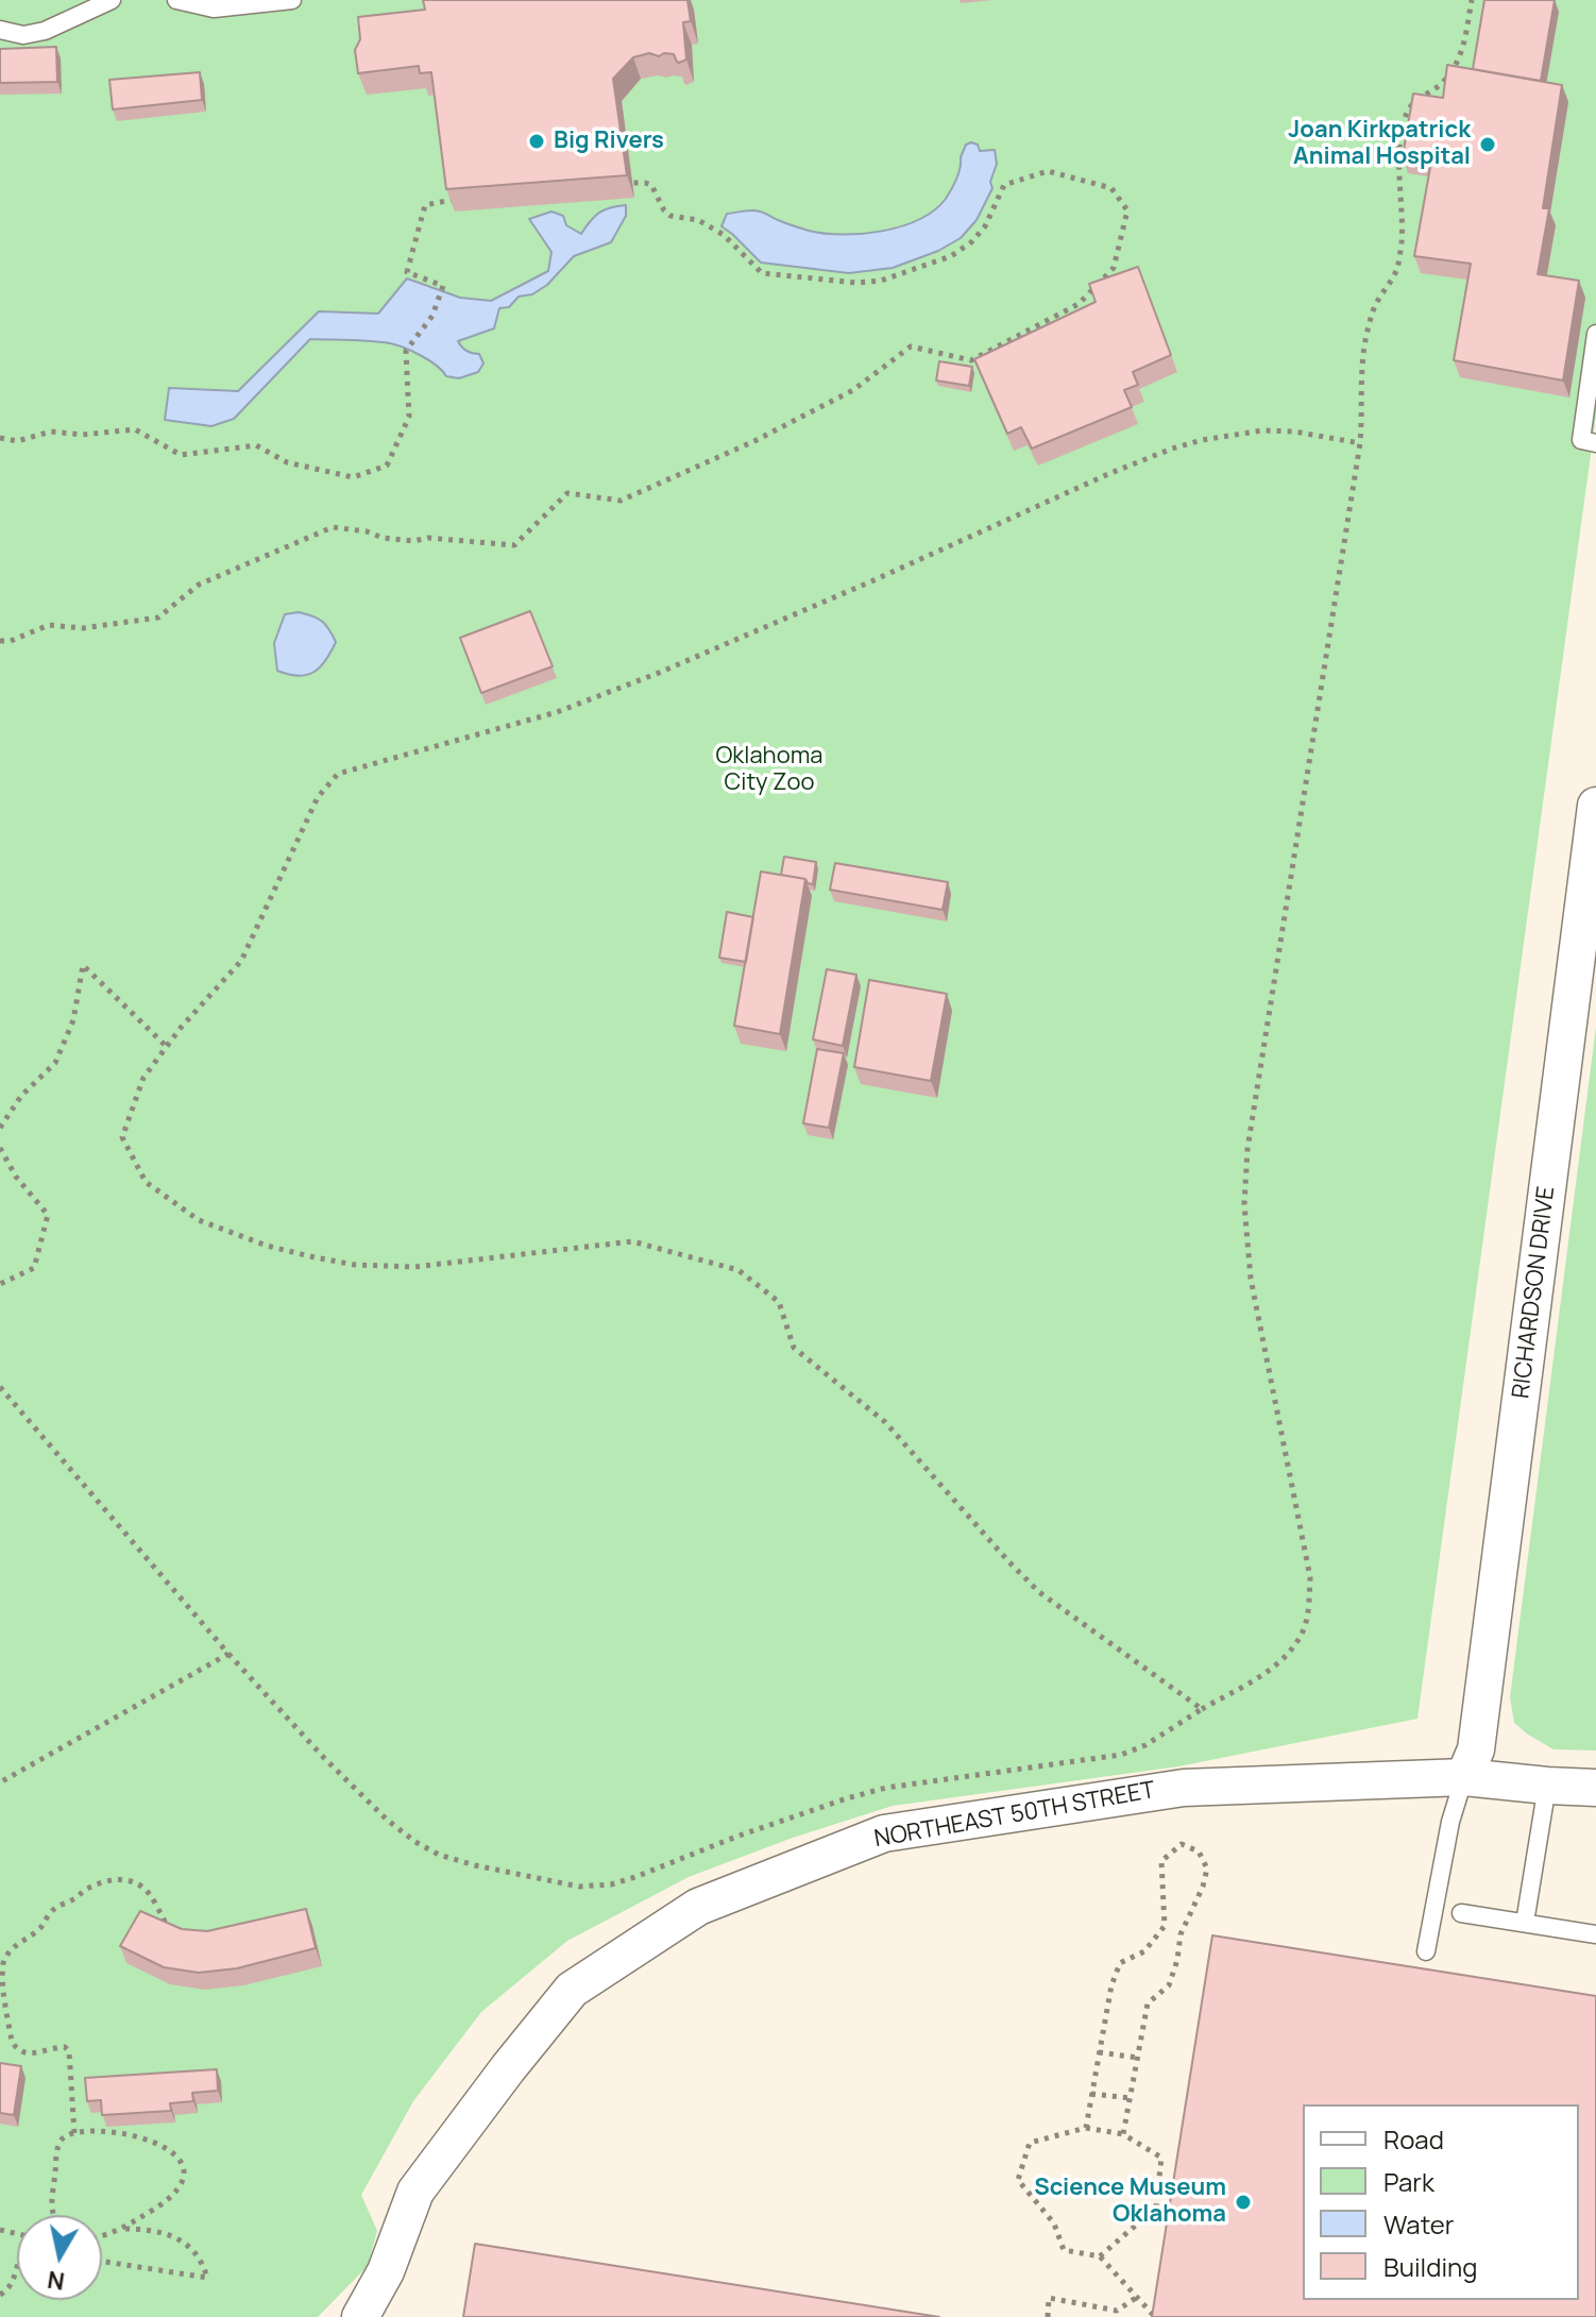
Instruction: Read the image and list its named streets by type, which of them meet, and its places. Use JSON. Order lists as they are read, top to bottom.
{
  "streets": {
    "street": ["RICHARDSON DRIVE", "NORTHEAST 50TH STREET"]
  },
  "crossings": [
    ["RICHARDSON DRIVE", "NORTHEAST 50TH STREET"]
  ],
  "parks": ["Oklahoma City Zoo"],
  "places": ["Big Rivers", "Joan Kirkpatrick Animal Hospital", "Science Museum Oklahoma"],
  "legend": [
    "Road",
    "Park",
    "Water",
    "Building"
  ],
  "north": "bottom"
}
